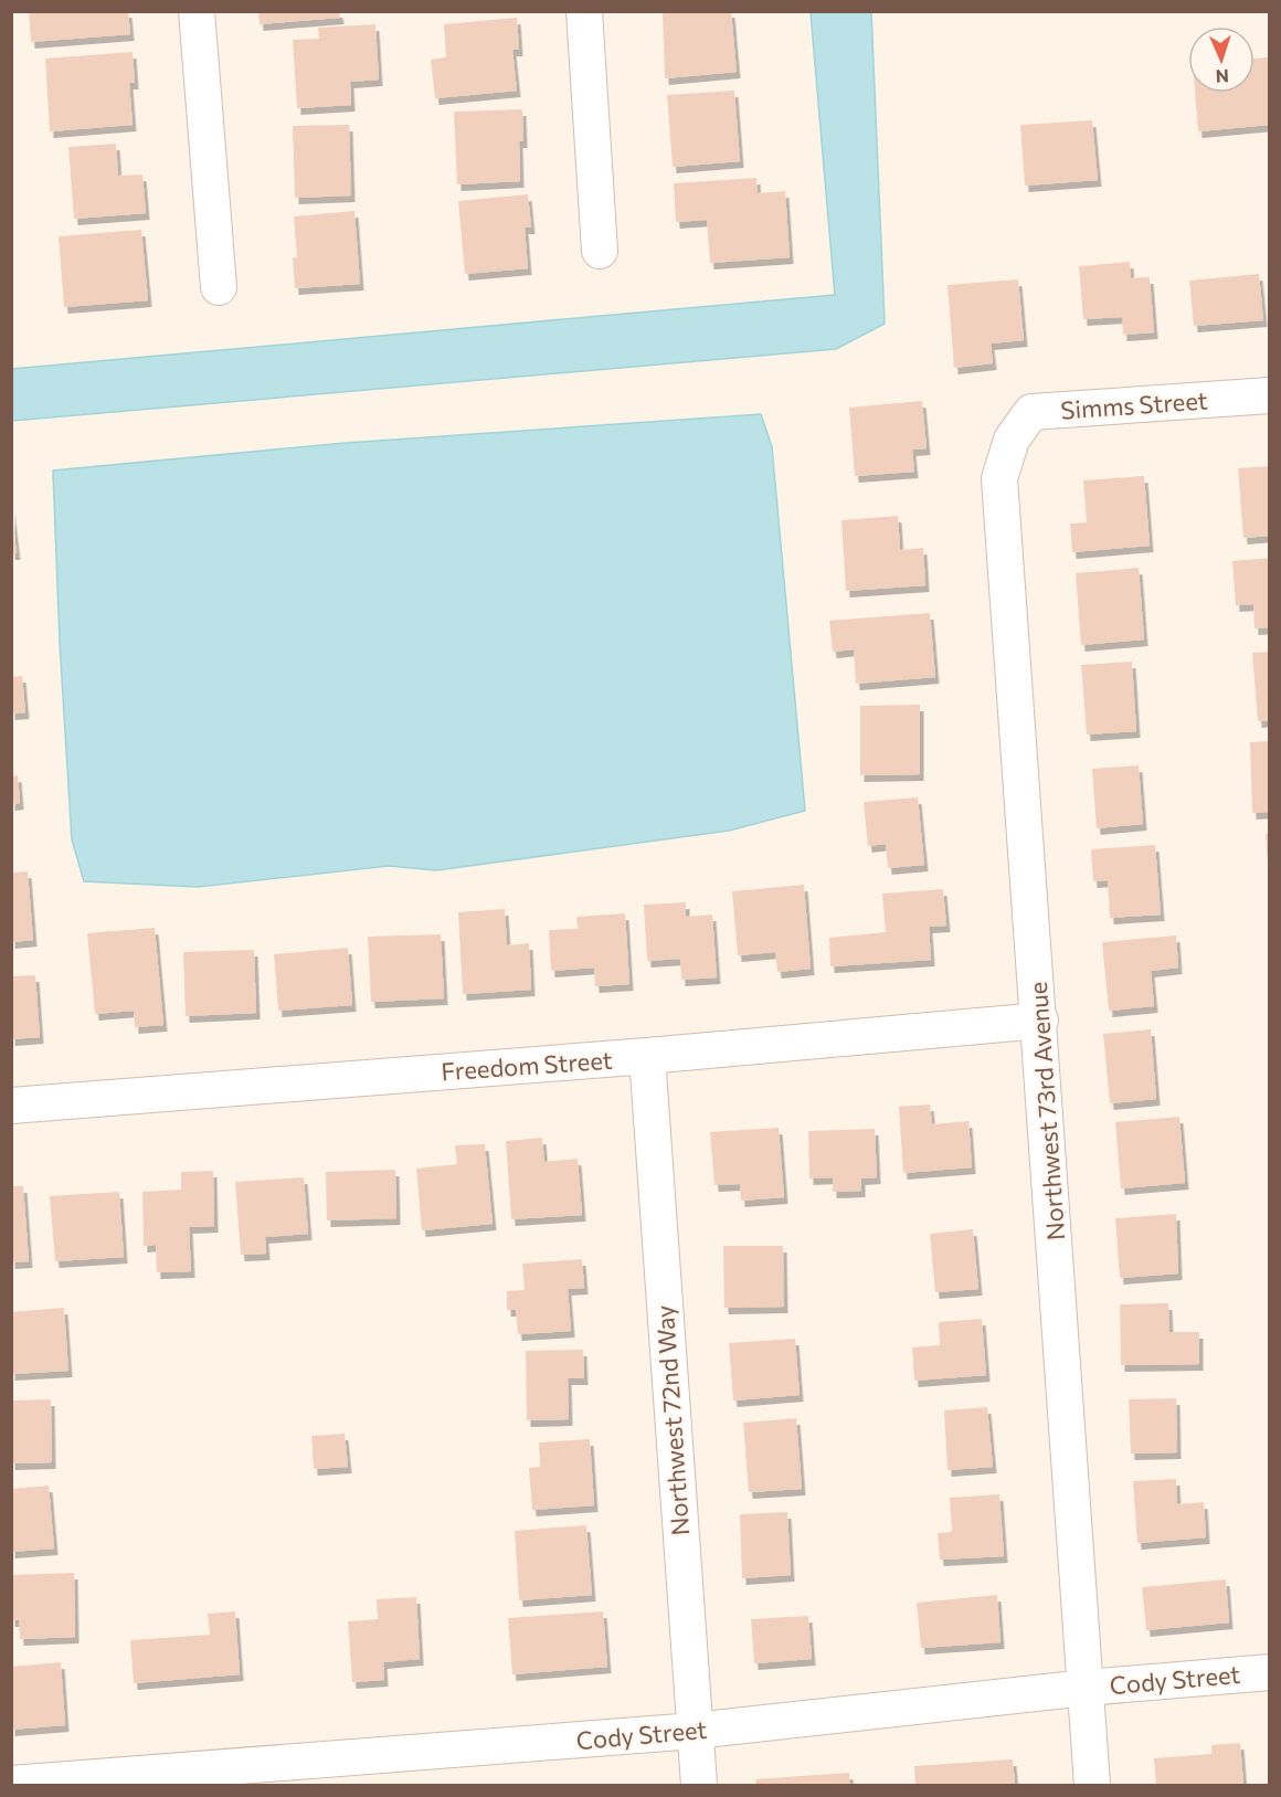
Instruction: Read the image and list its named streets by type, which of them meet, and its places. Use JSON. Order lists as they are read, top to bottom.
{
  "streets": {
    "street": [
      "Simms Street",
      "Freedom Street",
      "Northwest 73rd Avenue",
      "Northwest 72nd Way",
      "Cody Street"
    ]
  },
  "crossings": [
    ["Simms Street", "Northwest 73rd Avenue"],
    ["Freedom Street", "Northwest 73rd Avenue"],
    ["Freedom Street", "Northwest 72nd Way"],
    ["Northwest 73rd Avenue", "Cody Street"],
    ["Northwest 72nd Way", "Cody Street"]
  ],
  "north": "bottom"
}
